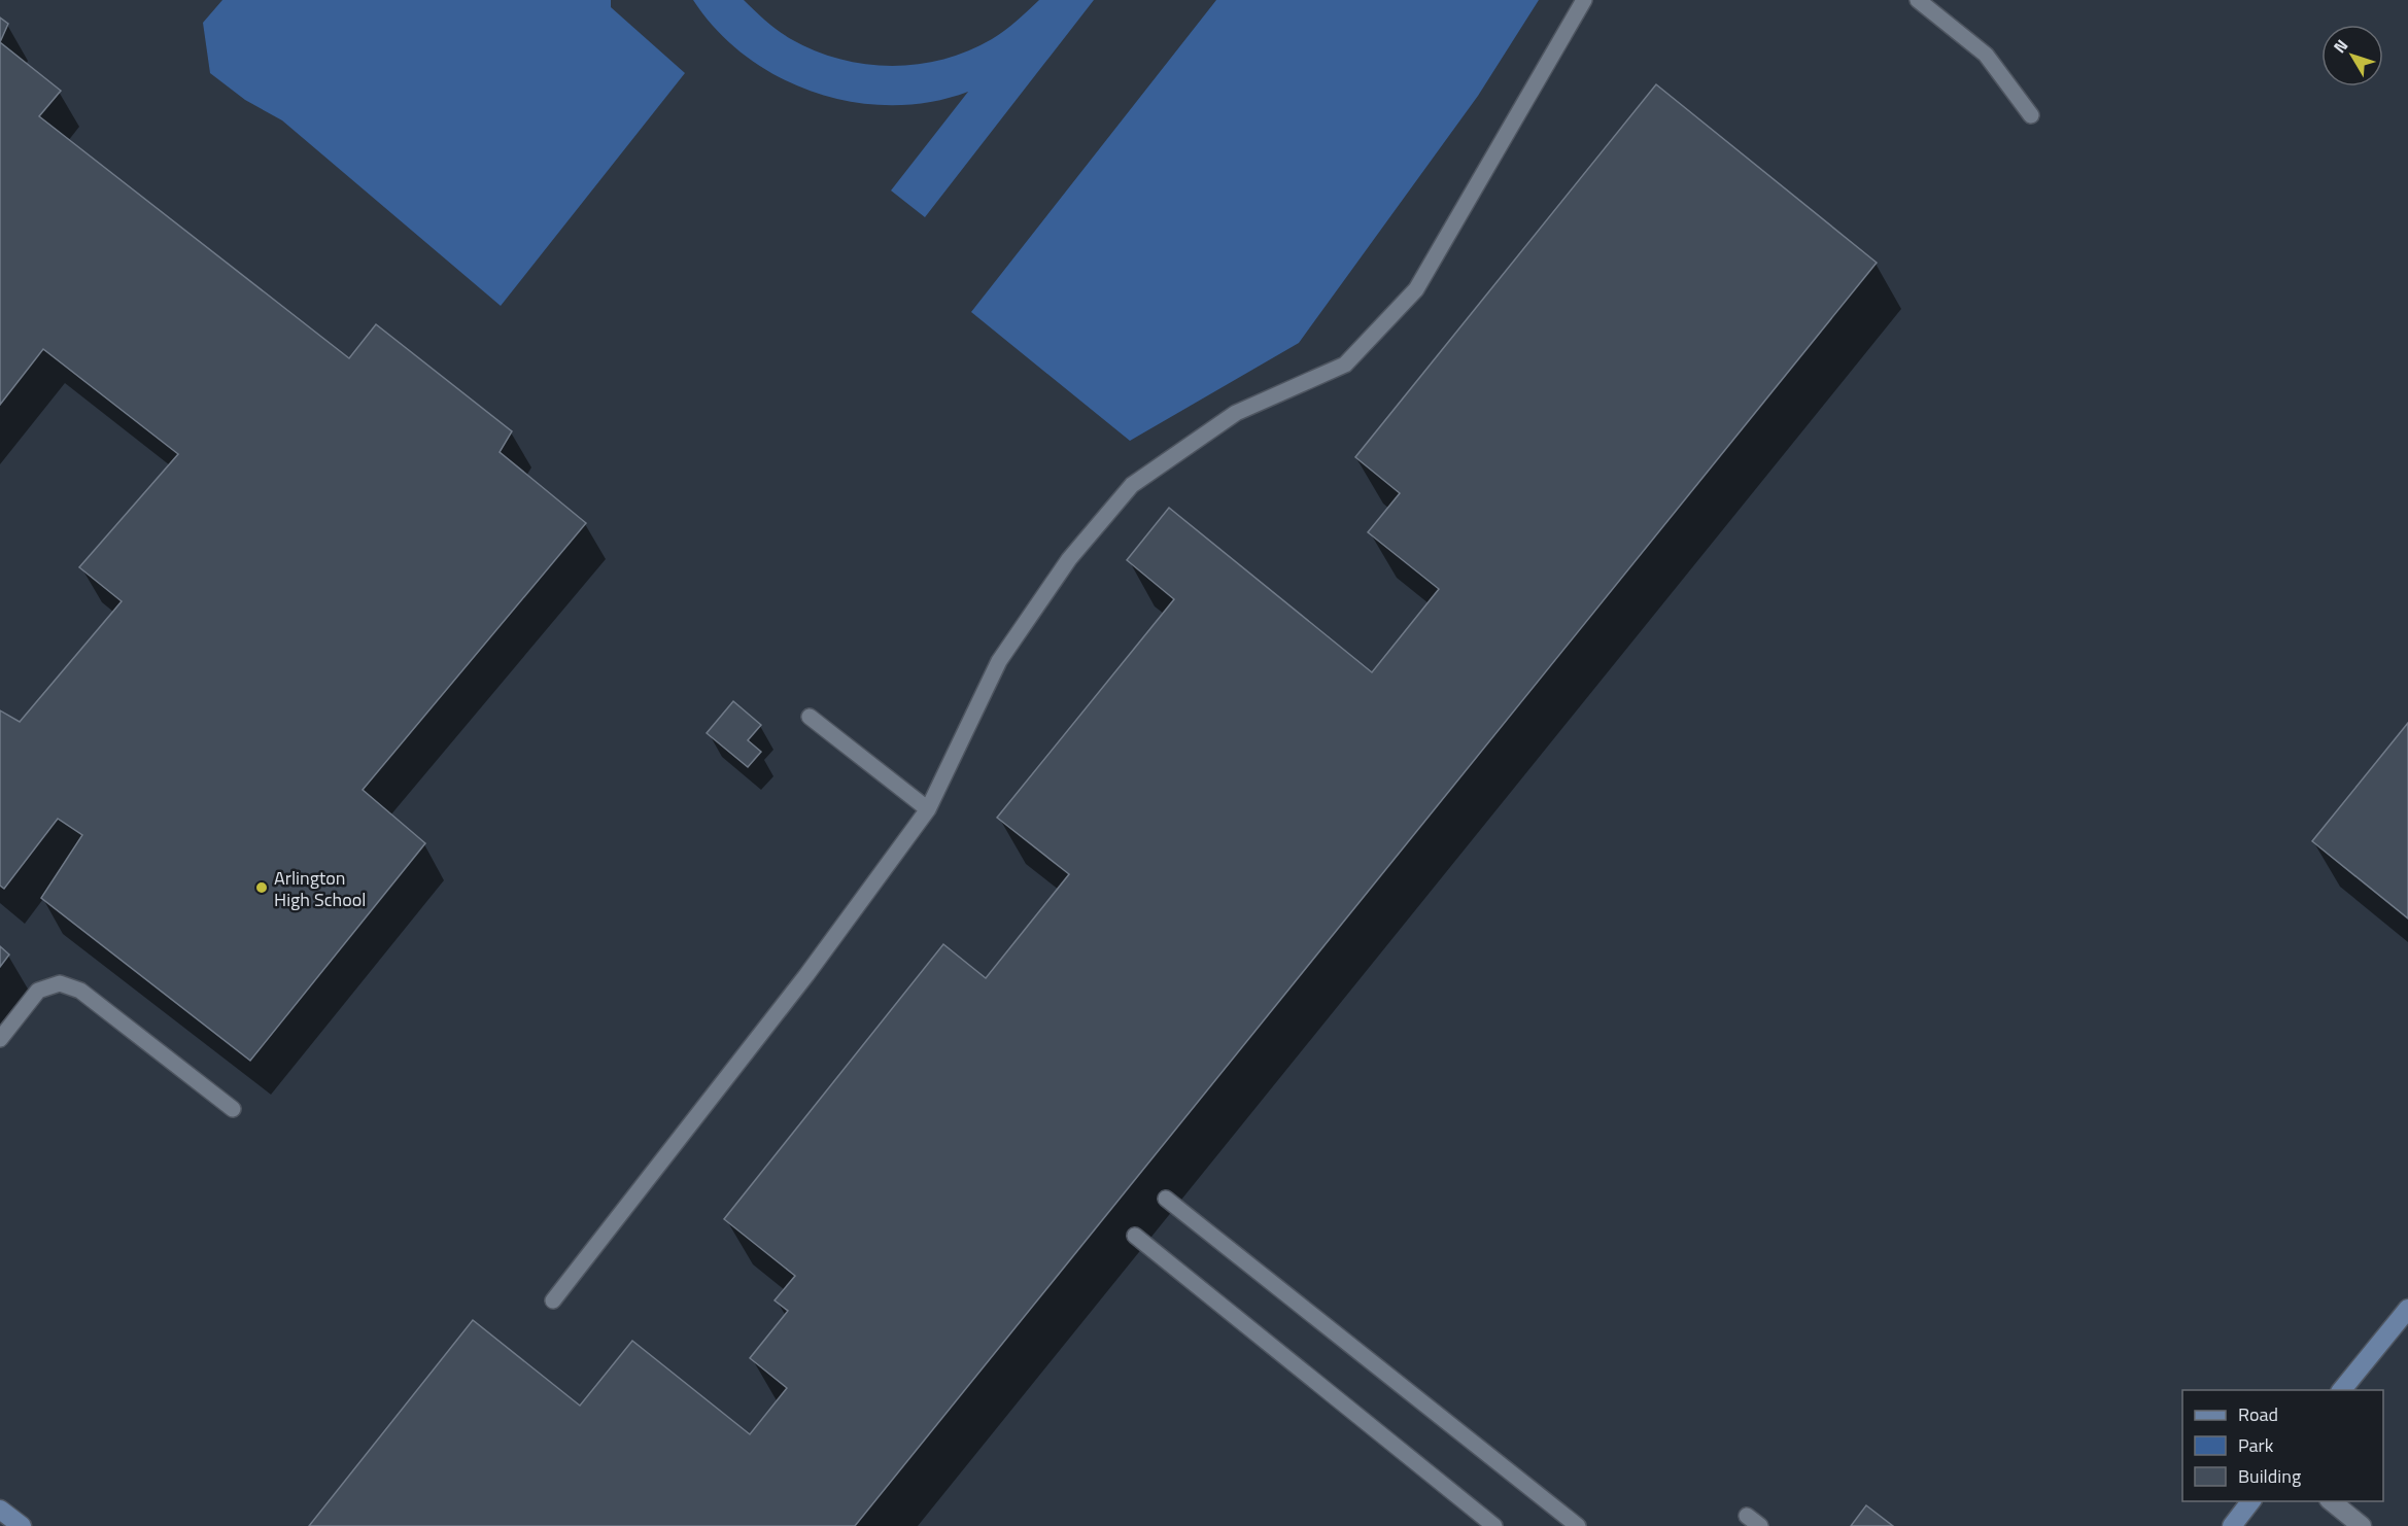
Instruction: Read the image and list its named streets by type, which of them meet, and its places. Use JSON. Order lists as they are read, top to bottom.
{
  "places": ["Arlington High School"],
  "legend": ["Road", "Park", "Building"],
  "north": "top left"
}
